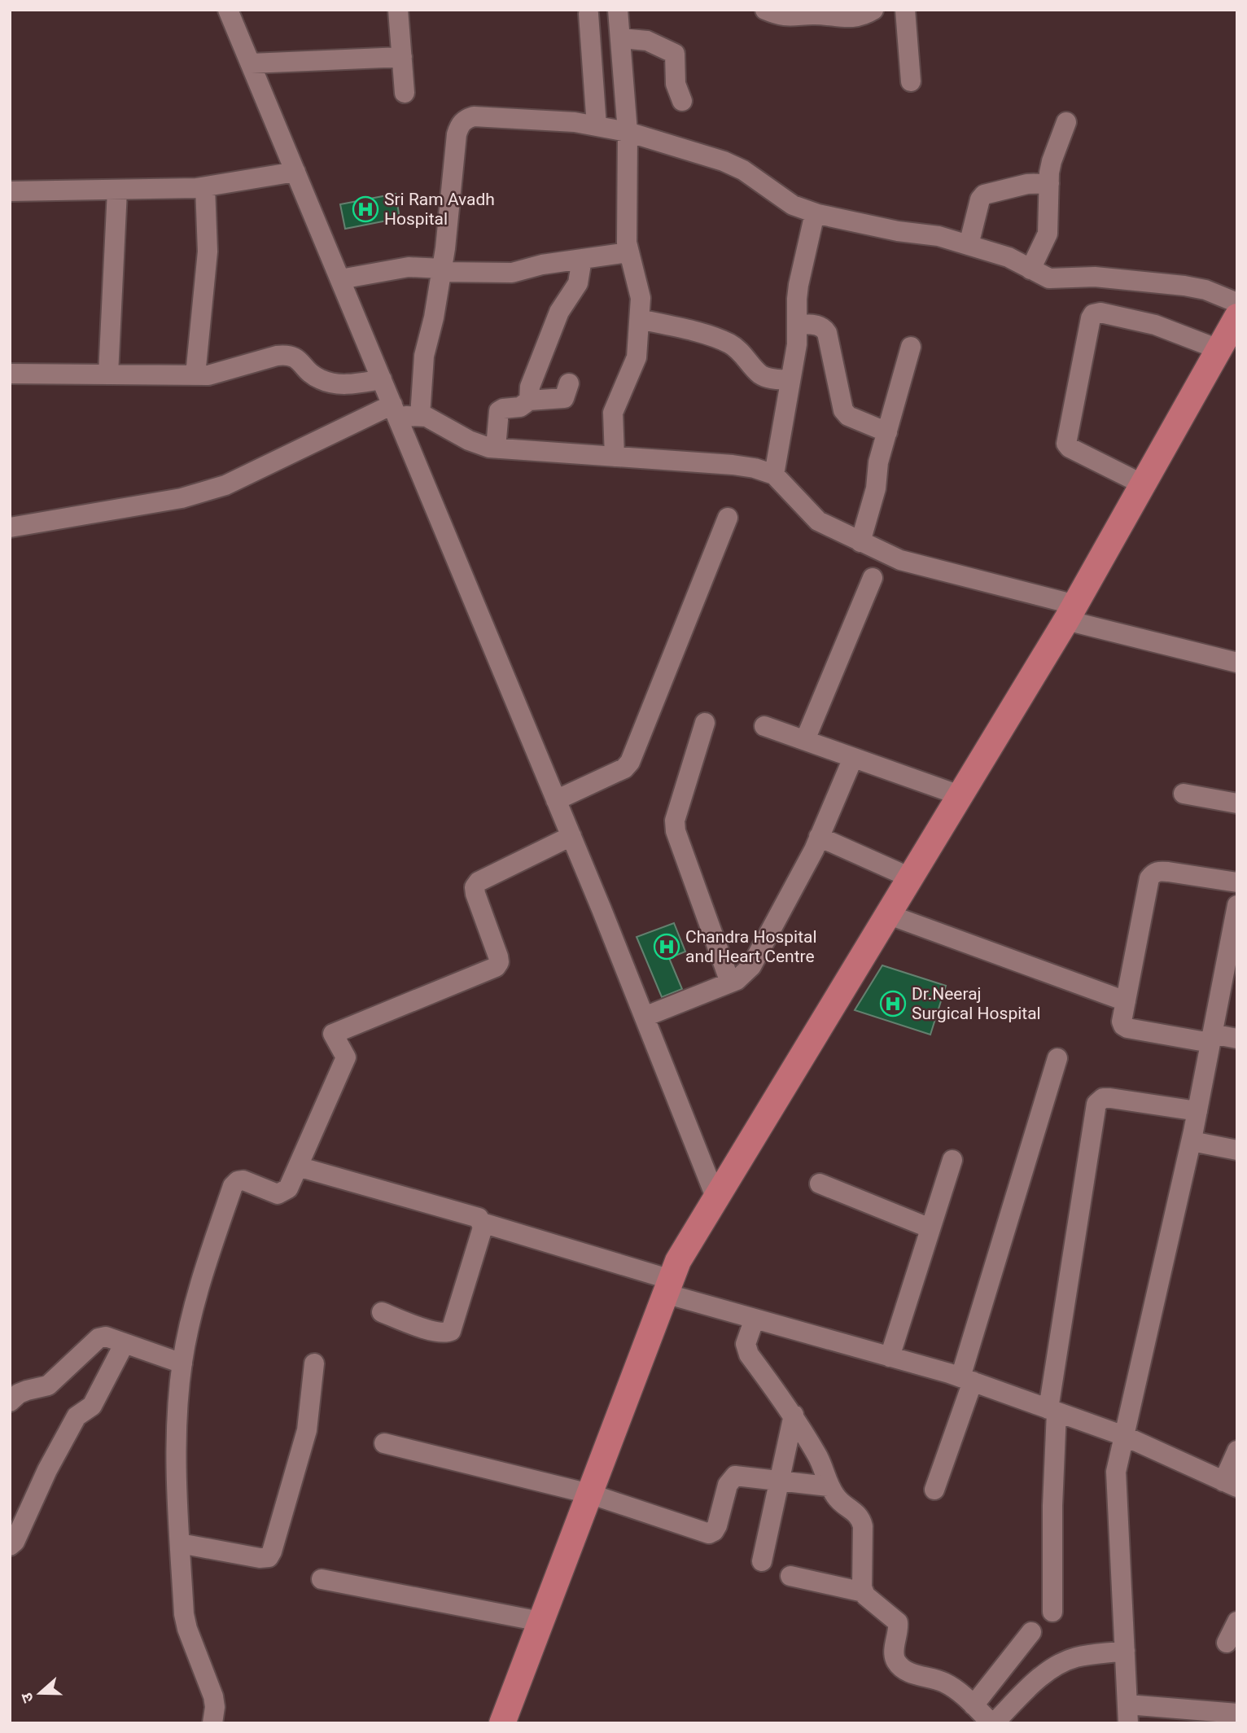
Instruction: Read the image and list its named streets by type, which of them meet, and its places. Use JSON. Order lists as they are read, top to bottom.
{
  "places": {
    "hospital": ["Sri Ram Avadh Hospital", "Chandra Hospital and Heart Centre", "Dr.Neeraj Surgical Hospital"]
  },
  "north": "left"
}
